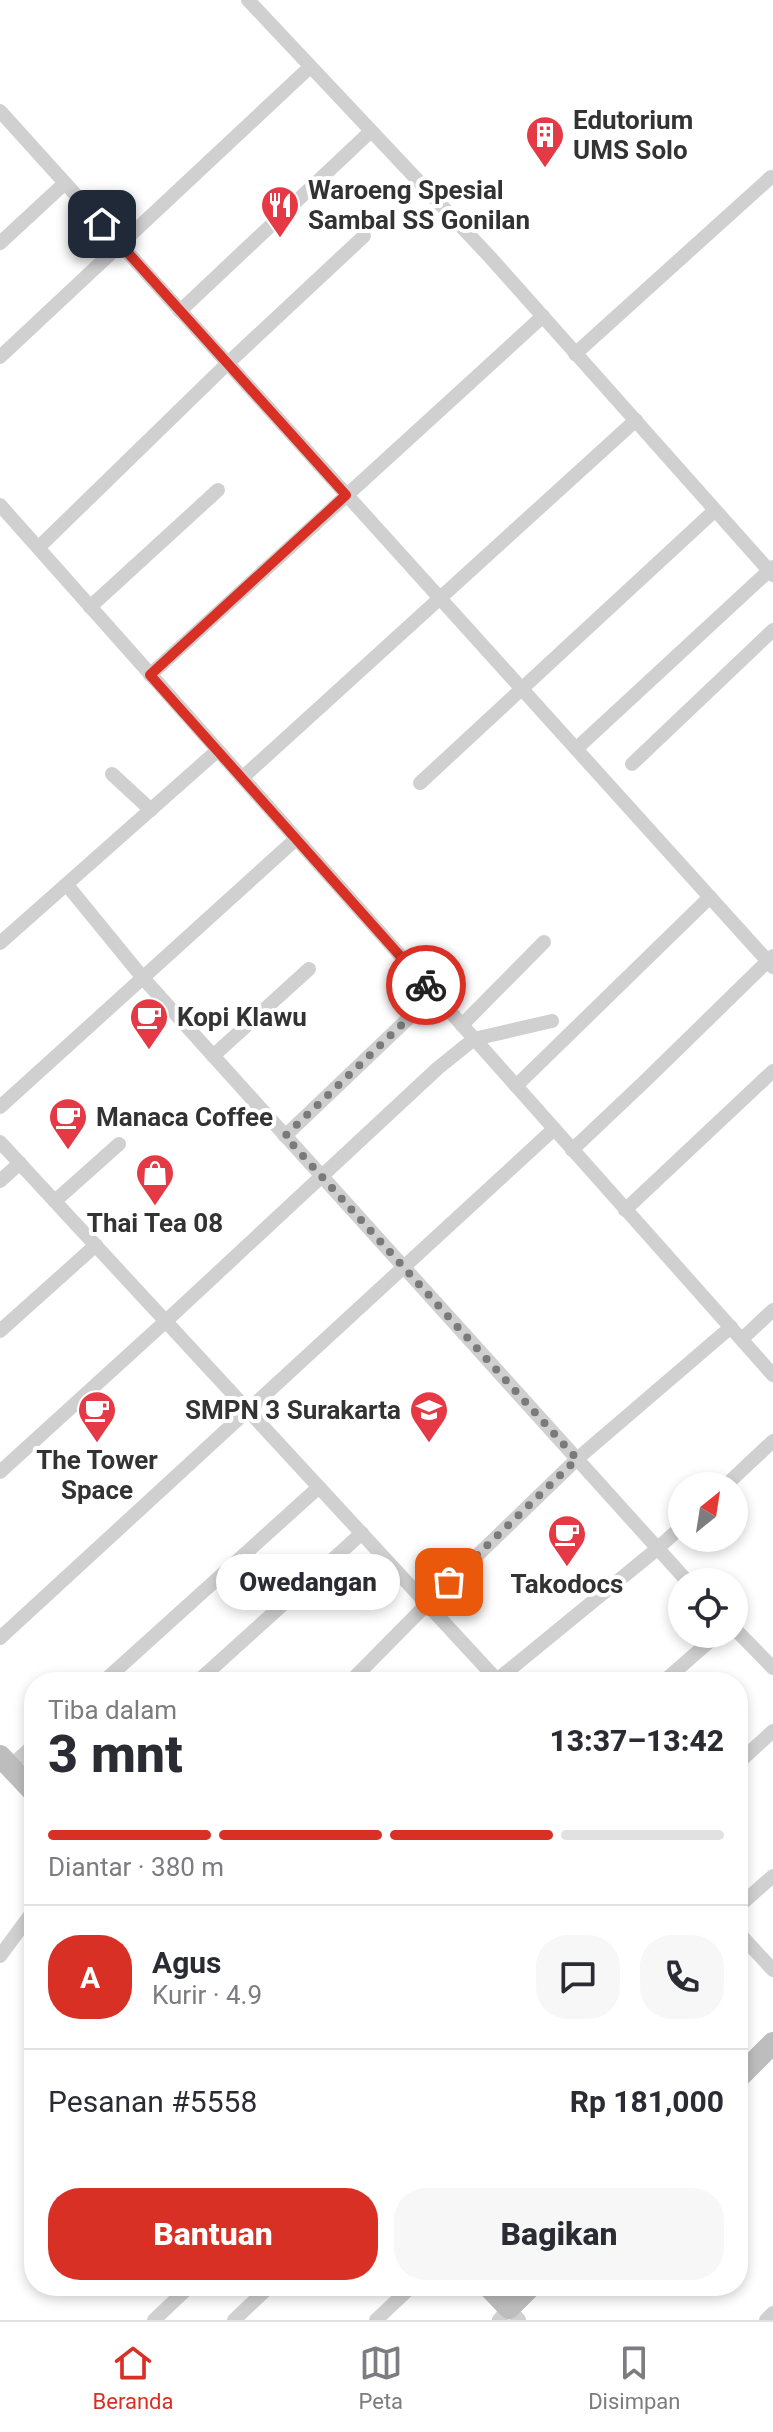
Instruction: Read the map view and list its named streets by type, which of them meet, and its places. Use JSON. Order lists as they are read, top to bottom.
{
  "places": {
    "building": ["Edutorium UMS Solo"],
    "restaurant": ["Waroeng Spesial Sambal SS Gonilan"],
    "cafe": [
      "Kopi Klawu",
      "Manaca Coffee",
      "The Tower Space",
      "Takodocs"
    ],
    "shop": ["Thai Tea 08"],
    "school or university": ["SMPN 3 Surakarta"],
    "other": ["Owedangan"]
  },
  "north": "top right",
  "page": {
    "bubble": "Owedangan",
    "heading": ["3 mnt", "Tiba dalam", "13:37–13:42"],
    "panel": [
      "Agus",
      "Kurir · 4.9",
      "Pesanan #5558",
      "Rp 181,000"
    ],
    "bar": "Diantar · 380 m",
    "round": "A",
    "buttons": ["Bantuan", "Bagikan"],
    "tabs": ["Beranda", "Peta", "Disimpan"]
  }
}
